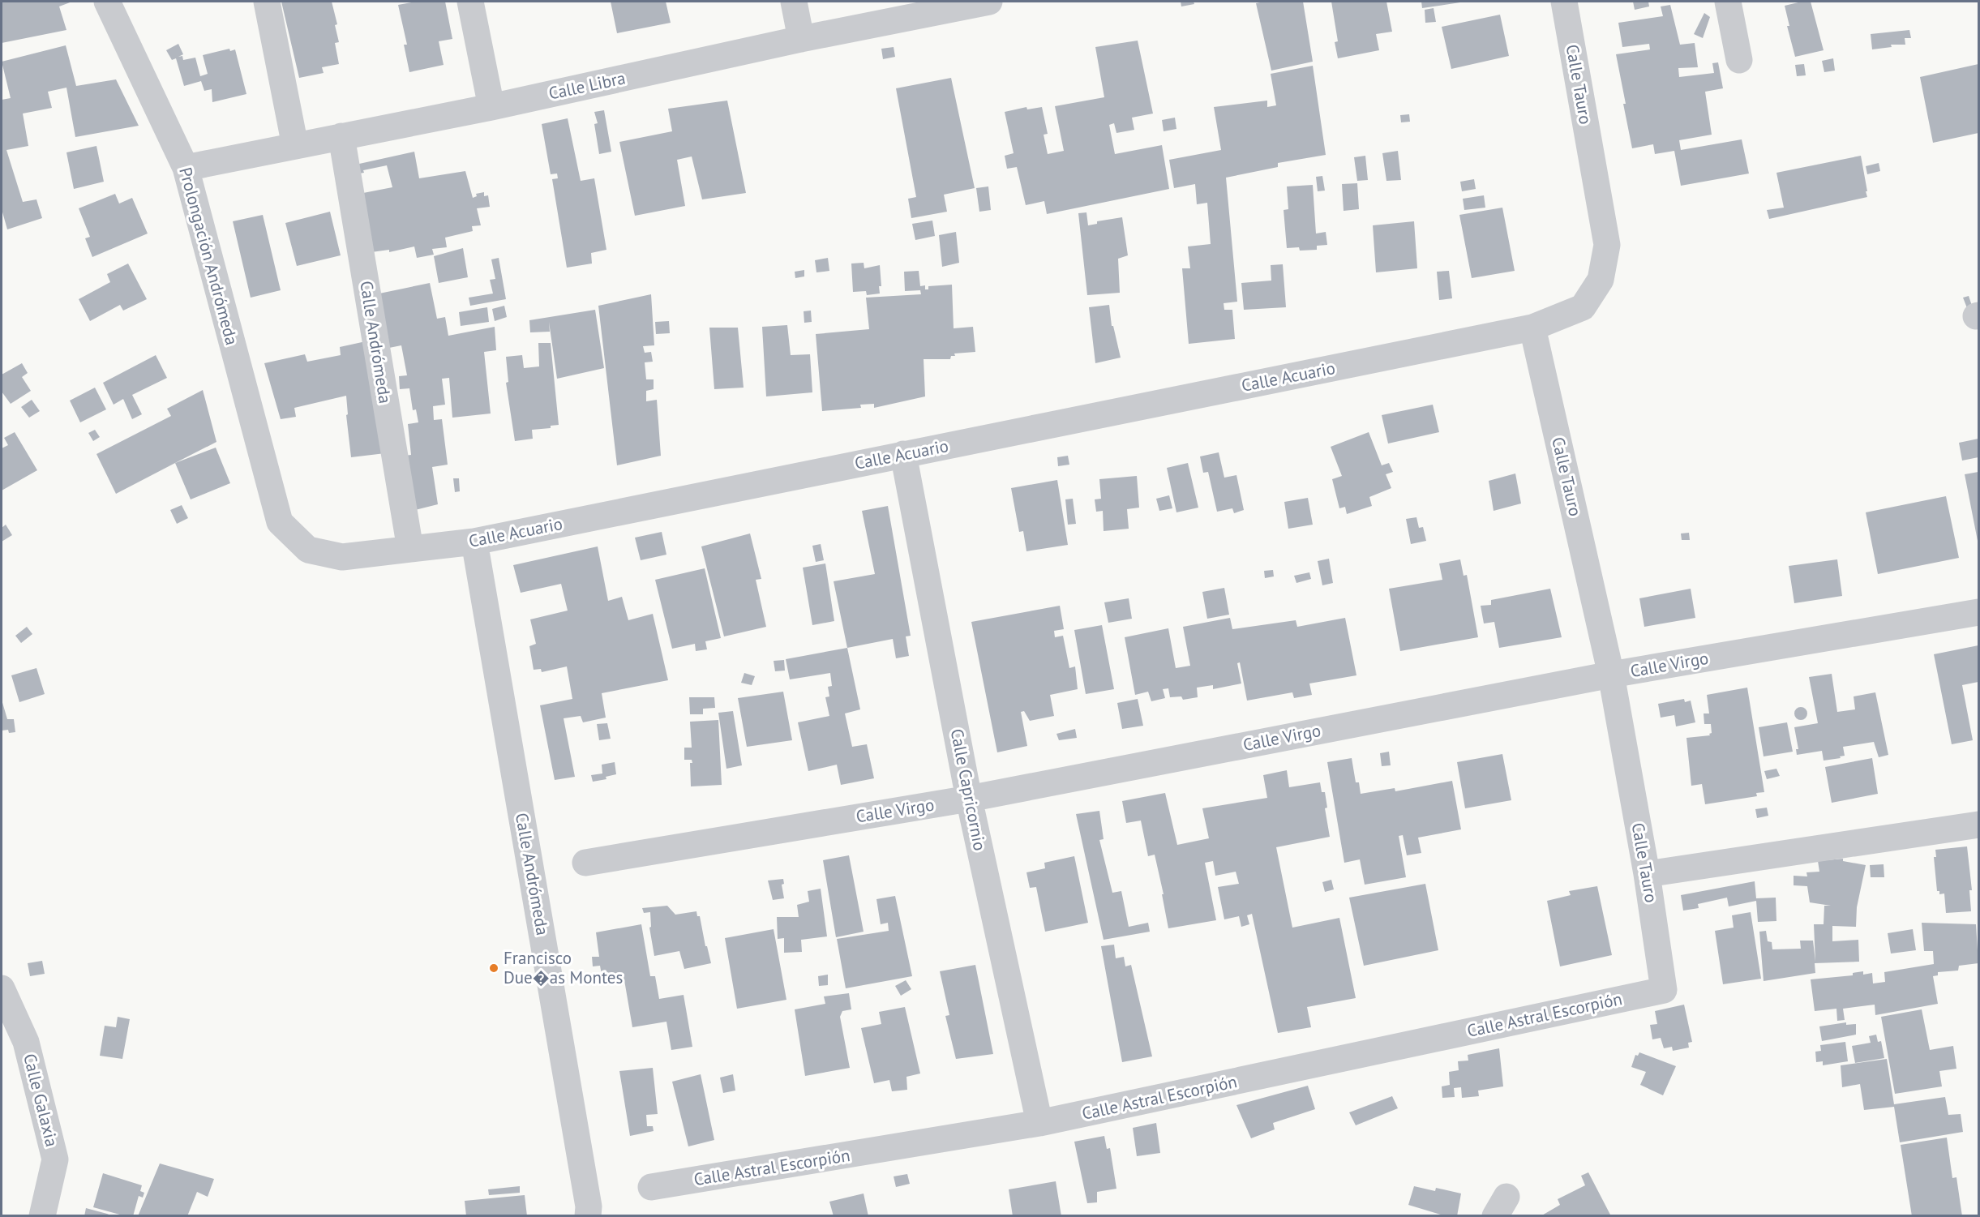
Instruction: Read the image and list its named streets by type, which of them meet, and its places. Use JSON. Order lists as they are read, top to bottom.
{
  "streets": {
    "street": [
      "Calle Tauro",
      "Calle Libra",
      "Prolongación Andrómeda",
      "Calle Andrómeda",
      "Calle Acuario",
      "Calle Virgo",
      "Calle Capricornio",
      "Calle Astral Escorpión",
      "Calle Galaxia"
    ]
  },
  "crossings": [
    ["Calle Tauro", "Calle Acuario"],
    ["Calle Tauro", "Calle Virgo"],
    ["Calle Tauro", "Calle Astral Escorpión"],
    ["Calle Libra", "Prolongación Andrómeda"],
    ["Calle Libra", "Calle Andrómeda"],
    ["Prolongación Andrómeda", "Calle Acuario"],
    ["Calle Andrómeda", "Calle Acuario"],
    ["Calle Acuario", "Calle Capricornio"],
    ["Calle Virgo", "Calle Capricornio"],
    ["Calle Capricornio", "Calle Astral Escorpión"]
  ],
  "places": ["Francisco Due�as Montes"]
}
